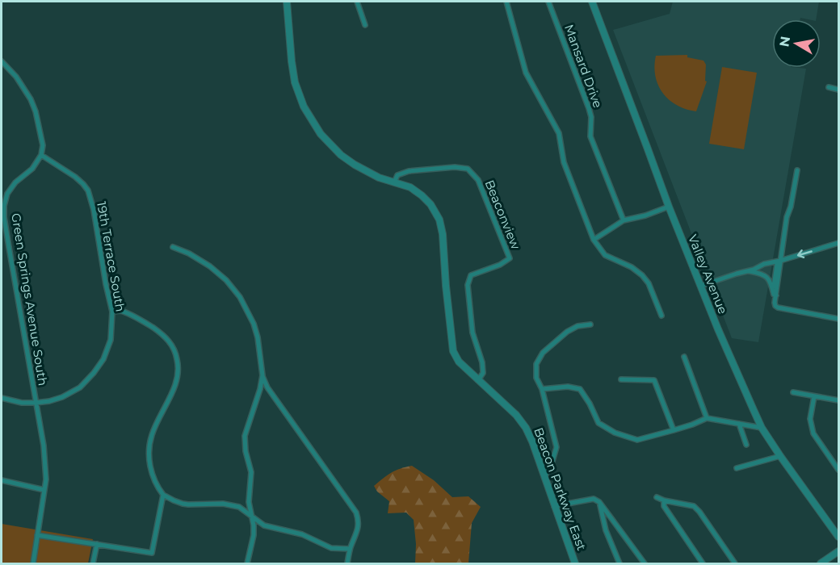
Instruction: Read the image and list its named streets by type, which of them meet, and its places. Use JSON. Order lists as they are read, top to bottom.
{
  "streets": {
    "street": [
      "Mansard Drive",
      "Beaconview",
      "19th Terrace South",
      "Valley Avenue",
      "Green Springs Avenue South",
      "Beacon Parkway East"
    ]
  },
  "crossings": [
    ["Beaconview", "Beacon Parkway East"],
    ["19th Terrace South", "Green Springs Avenue South"]
  ],
  "north": "left"
}
